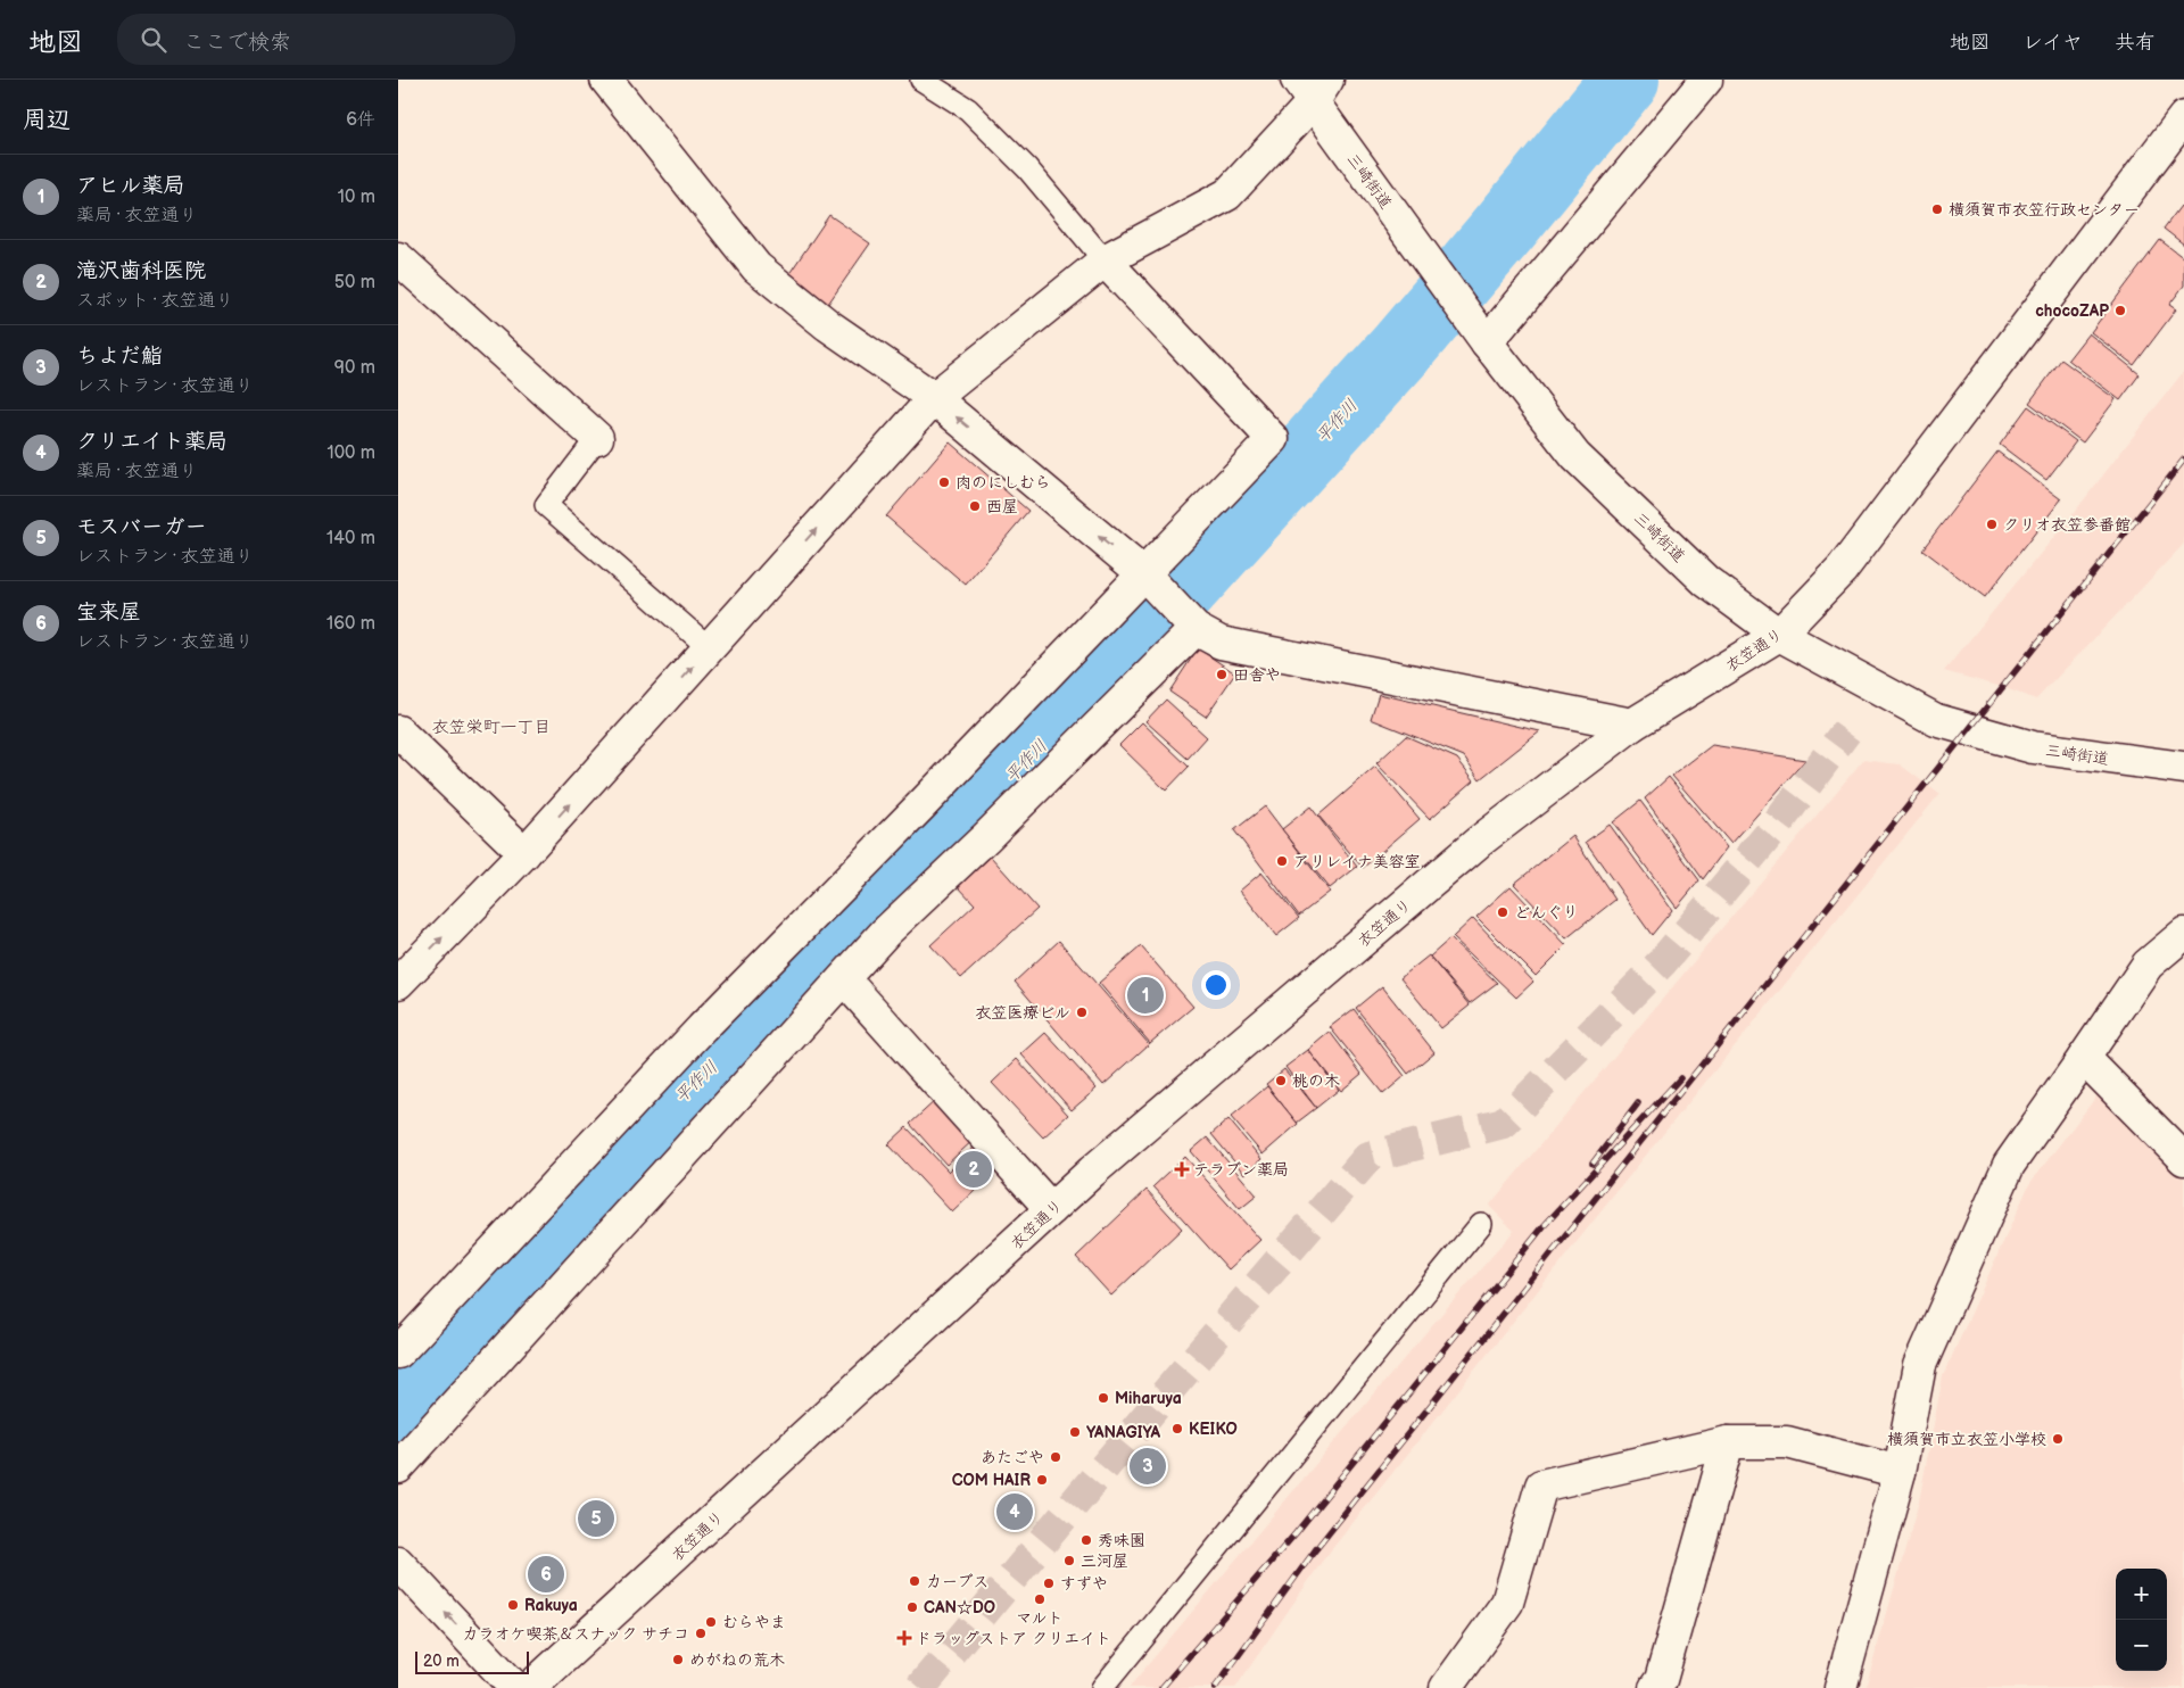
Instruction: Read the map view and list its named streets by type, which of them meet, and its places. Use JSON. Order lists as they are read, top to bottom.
{
  "streets": {
    "street": ["三崎街道", "衣笠通り"]
  },
  "crossings": [
    ["三崎街道", "衣笠通り"]
  ],
  "districts": ["衣笠栄町一丁目"],
  "water": ["平作川"],
  "places": {
    "other": [
      "横須賀市衣笠行政センター",
      "chocoZAP",
      "肉のにしむら",
      "西屋",
      "クリオ衣笠参番館",
      "田舎や",
      "アリレイナ美容室",
      "どんぐり",
      "衣笠医療ビル",
      "桃の木",
      "Miharuya",
      "KEIKO",
      "YANAGIYA",
      "横須賀市立衣笠小学校",
      "あたごや",
      "COM HAIR",
      "秀味園",
      "三河屋",
      "カーブス",
      "すずや",
      "マルト",
      "Rakuya",
      "CAN☆DO",
      "むらやま",
      "カラオケ喫茶＆スナック サチコ",
      "めがねの荒木"
    ],
    "health": ["テラブン薬局", "ドラッグストア クリエイト"]
  },
  "scale_bar": "20 m",
  "page": {
    "header": "地図",
    "search": "ここで検索",
    "nav": ["地図", "レイヤ", "共有"],
    "heading": ["周辺", "6件"],
    "list": [
      {
        "mark": "1",
        "name": "アヒル薬局",
        "note": "薬局 · 衣笠通り",
        "value": "10 m"
      },
      {
        "mark": "2",
        "name": "滝沢歯科医院",
        "note": "スポット · 衣笠通り",
        "value": "50 m"
      },
      {
        "mark": "3",
        "name": "ちよだ鮨",
        "note": "レストラン · 衣笠通り",
        "value": "90 m"
      },
      {
        "mark": "4",
        "name": "クリエイト薬局",
        "note": "薬局 · 衣笠通り",
        "value": "100 m"
      },
      {
        "mark": "5",
        "name": "モスバーガー",
        "note": "レストラン · 衣笠通り",
        "value": "140 m"
      },
      {
        "mark": "6",
        "name": "宝来屋",
        "note": "レストラン · 衣笠通り",
        "value": "160 m"
      }
    ],
    "pins": [
      "1",
      "2",
      "3",
      "4",
      "5",
      "6"
    ],
    "map_buttons": ["+", "−"],
    "scale": "20 m"
  }
}
